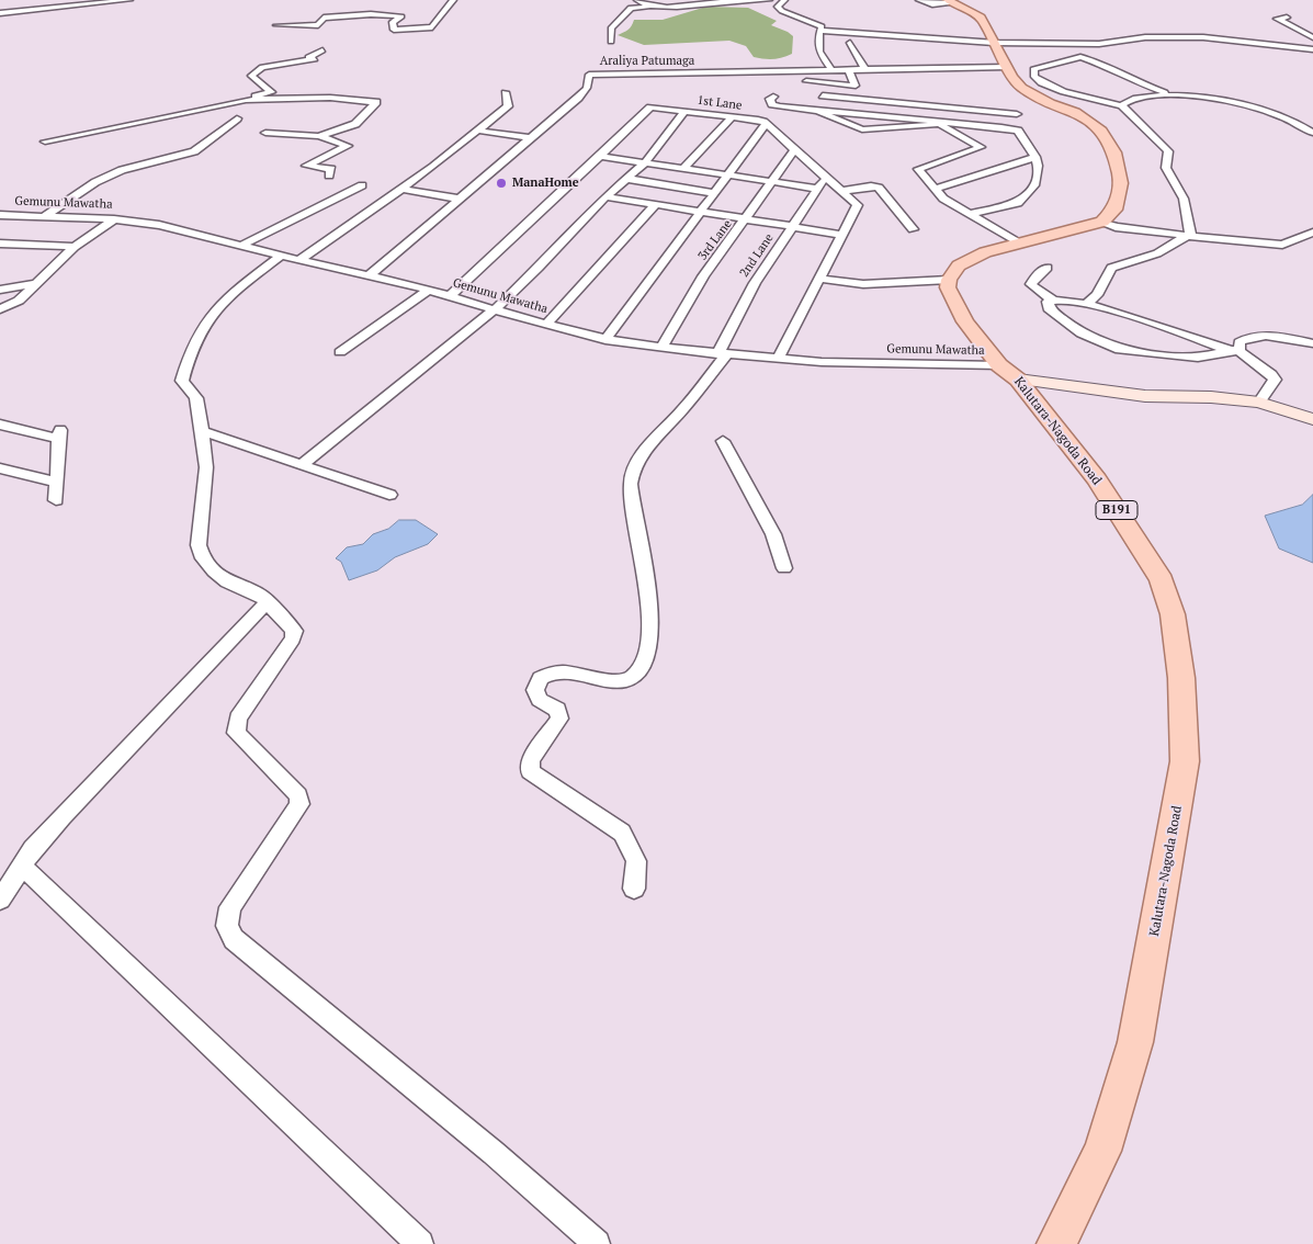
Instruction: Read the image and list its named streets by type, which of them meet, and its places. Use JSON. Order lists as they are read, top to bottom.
{
  "streets": {
    "main road": ["Kalutara-Nagoda Road", "B191"],
    "street": [
      "Araliya Patumaga",
      "1st Lane",
      "Gemunu Mawatha",
      "3rd Lane",
      "2nd Lane"
    ]
  },
  "crossings": [
    ["Araliya Patumaga", "Gemunu Mawatha"],
    ["1st Lane", "Gemunu Mawatha"],
    ["1st Lane", "3rd Lane"],
    ["1st Lane", "2nd Lane"],
    ["Gemunu Mawatha", "3rd Lane"],
    ["Gemunu Mawatha", "2nd Lane"],
    ["Gemunu Mawatha", "Kalutara-Nagoda Road"]
  ],
  "places": ["ManaHome"]
}
